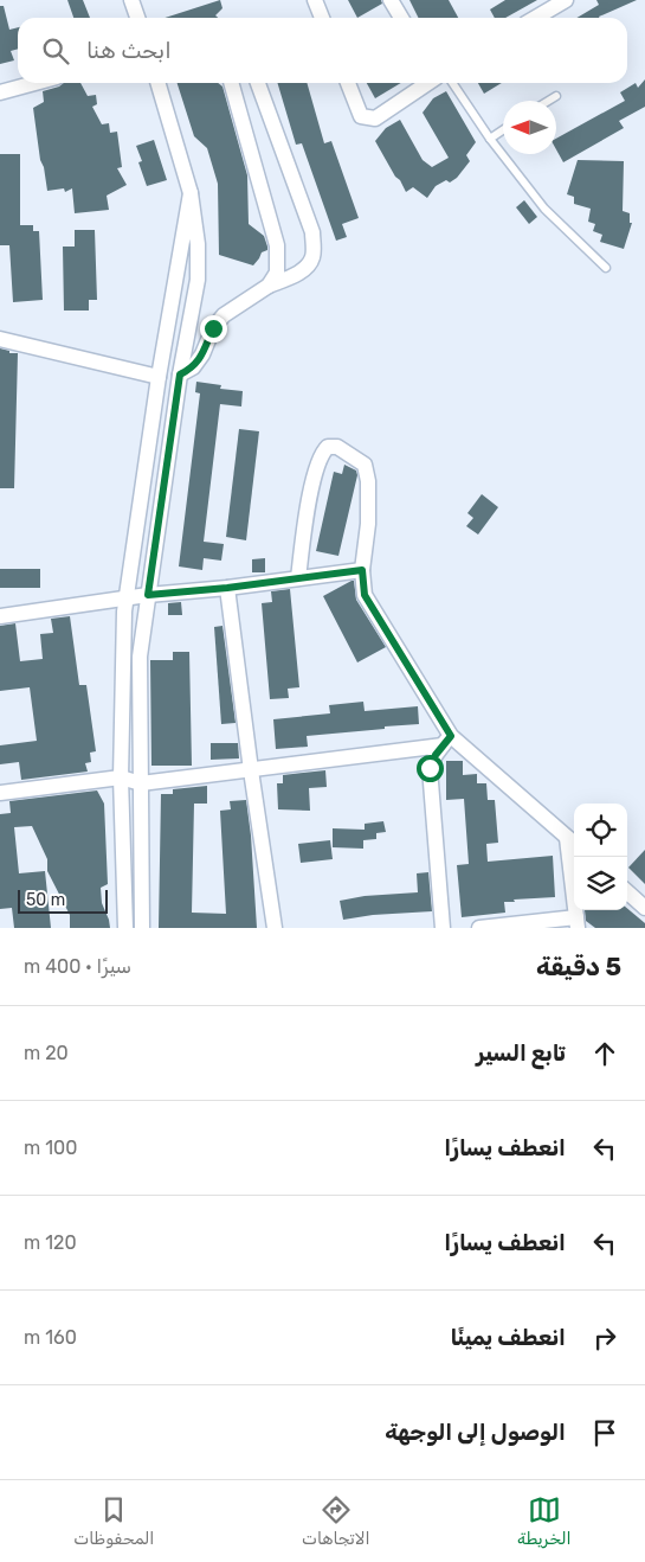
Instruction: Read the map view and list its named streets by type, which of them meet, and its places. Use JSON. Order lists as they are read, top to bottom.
{
  "scale_bar": "50 m",
  "north": "left",
  "page": {
    "search": "ابحث هنا",
    "scale": "50 m",
    "heading": ["5 دقيقة", "سيرًا · 400 m"],
    "list": [
      ["تابع السير", "20 m"],
      ["انعطف يسارًا", "100 m"],
      ["انعطف يسارًا", "120 m"],
      ["انعطف يمينًا", "160 m"],
      "الوصول إلى الوجهة"
    ],
    "nav": ["الخريطة", "الاتجاهات", "المحفوظات"]
  }
}
